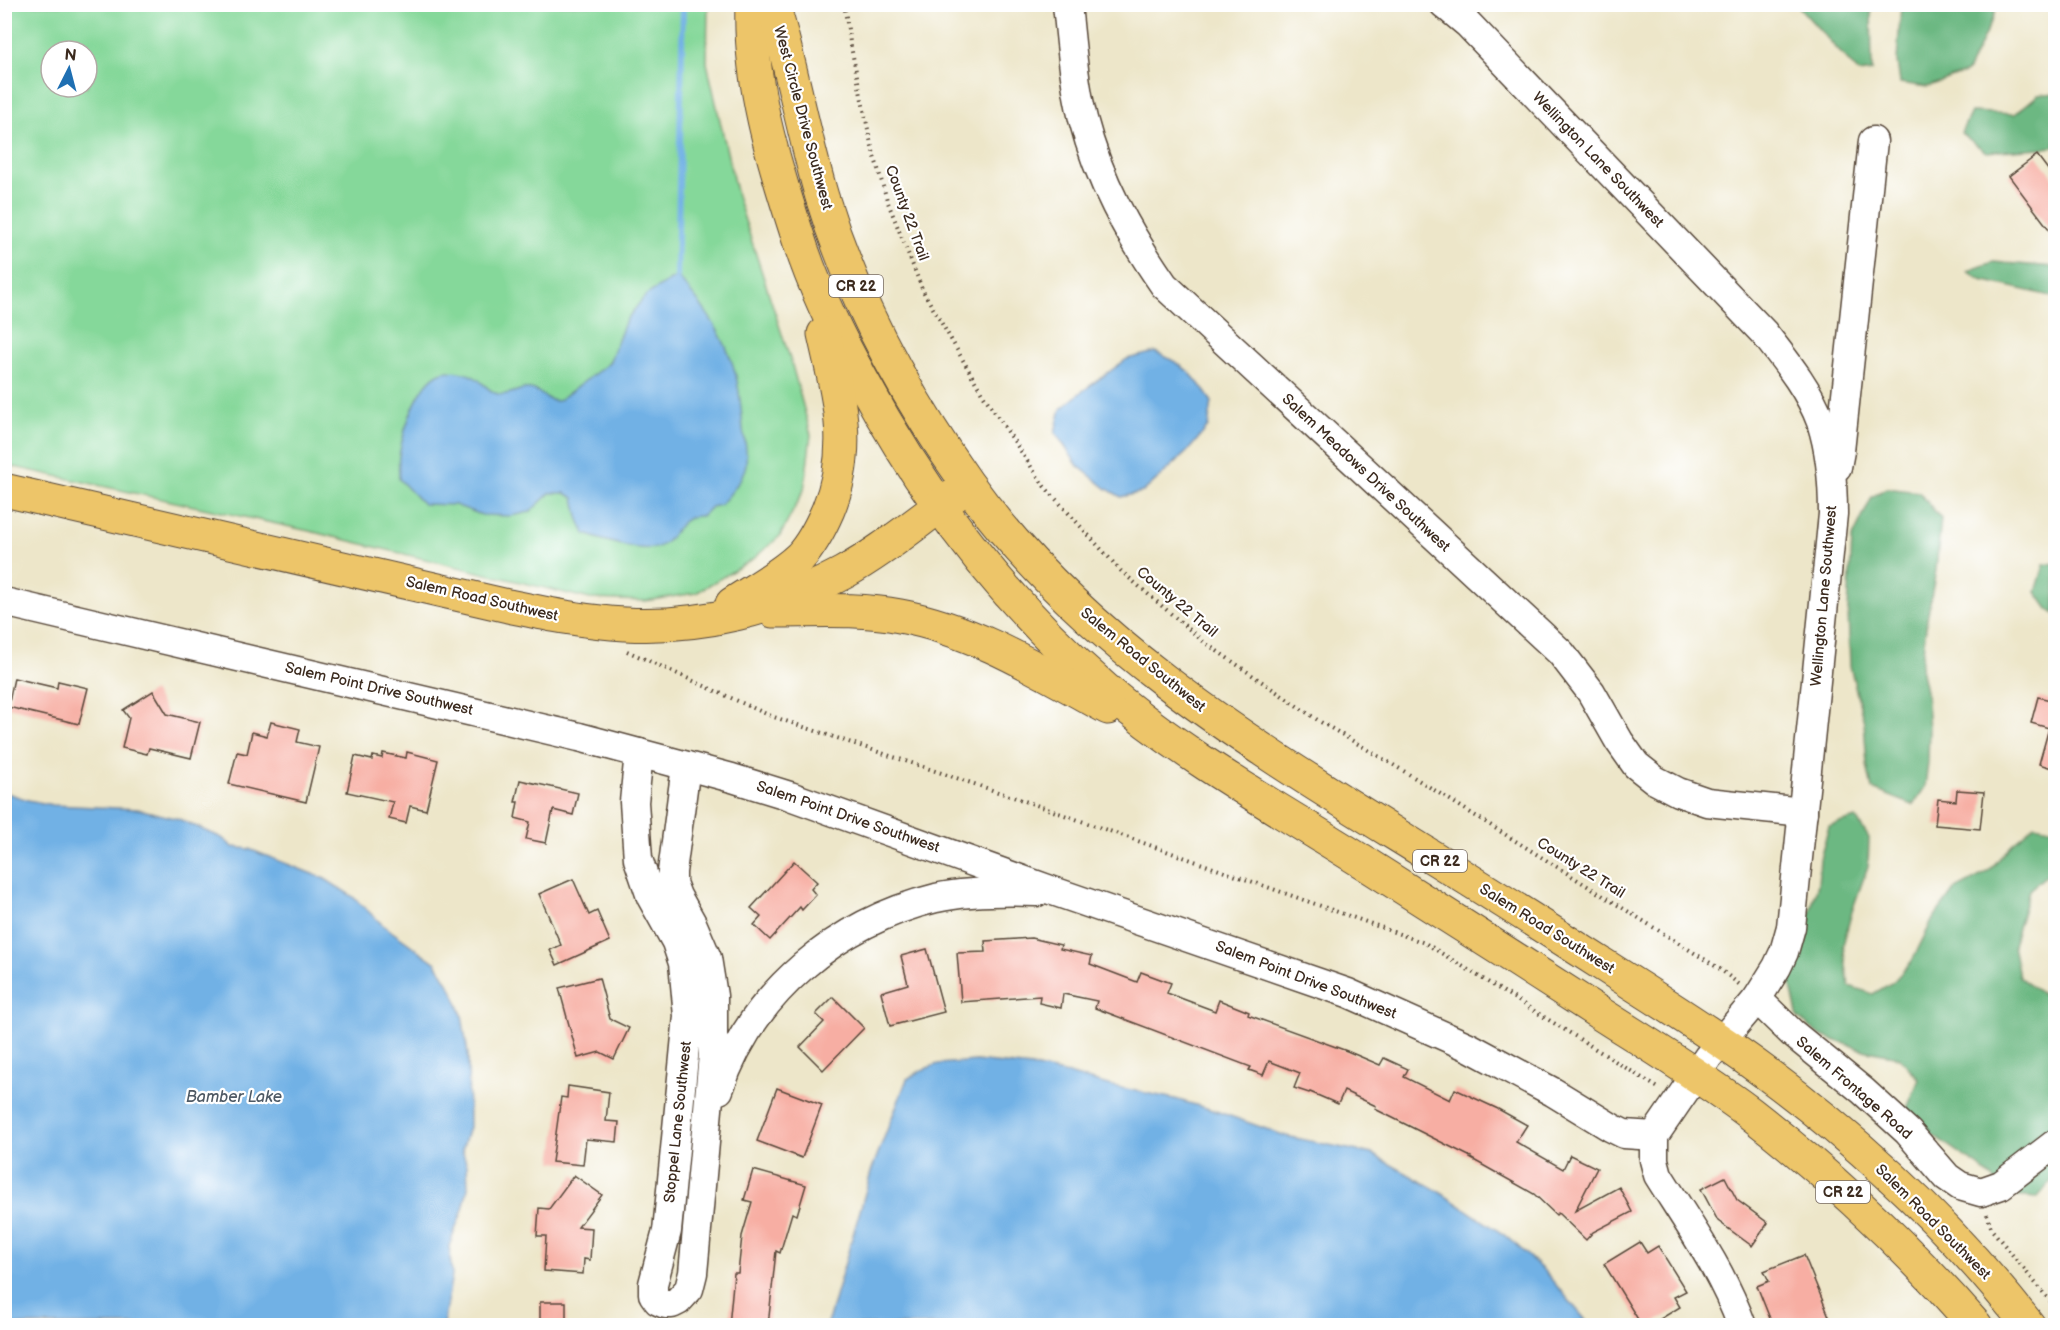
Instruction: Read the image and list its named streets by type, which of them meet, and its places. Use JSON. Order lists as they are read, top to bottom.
{
  "streets": {
    "main road": ["West Circle Drive Southwest", "CR 22", "Salem Road Southwest"],
    "street": [
      "Wellington Lane Southwest",
      "Salem Meadows Drive Southwest",
      "Salem Point Drive Southwest",
      "Salem Frontage Road",
      "Stoppel Lane Southwest"
    ],
    "path": ["County 22 Trail"]
  },
  "crossings": [
    ["West Circle Drive Southwest", "Salem Road Southwest"],
    ["Wellington Lane Southwest", "County 22 Trail"],
    ["Wellington Lane Southwest", "Salem Meadows Drive Southwest"],
    ["Wellington Lane Southwest", "Salem Road Southwest"],
    ["Wellington Lane Southwest", "Salem Frontage Road"],
    ["County 22 Trail", "Salem Frontage Road"],
    ["Salem Point Drive Southwest", "Stoppel Lane Southwest"]
  ],
  "water": ["Bamber Lake"],
  "north": "top"
}
